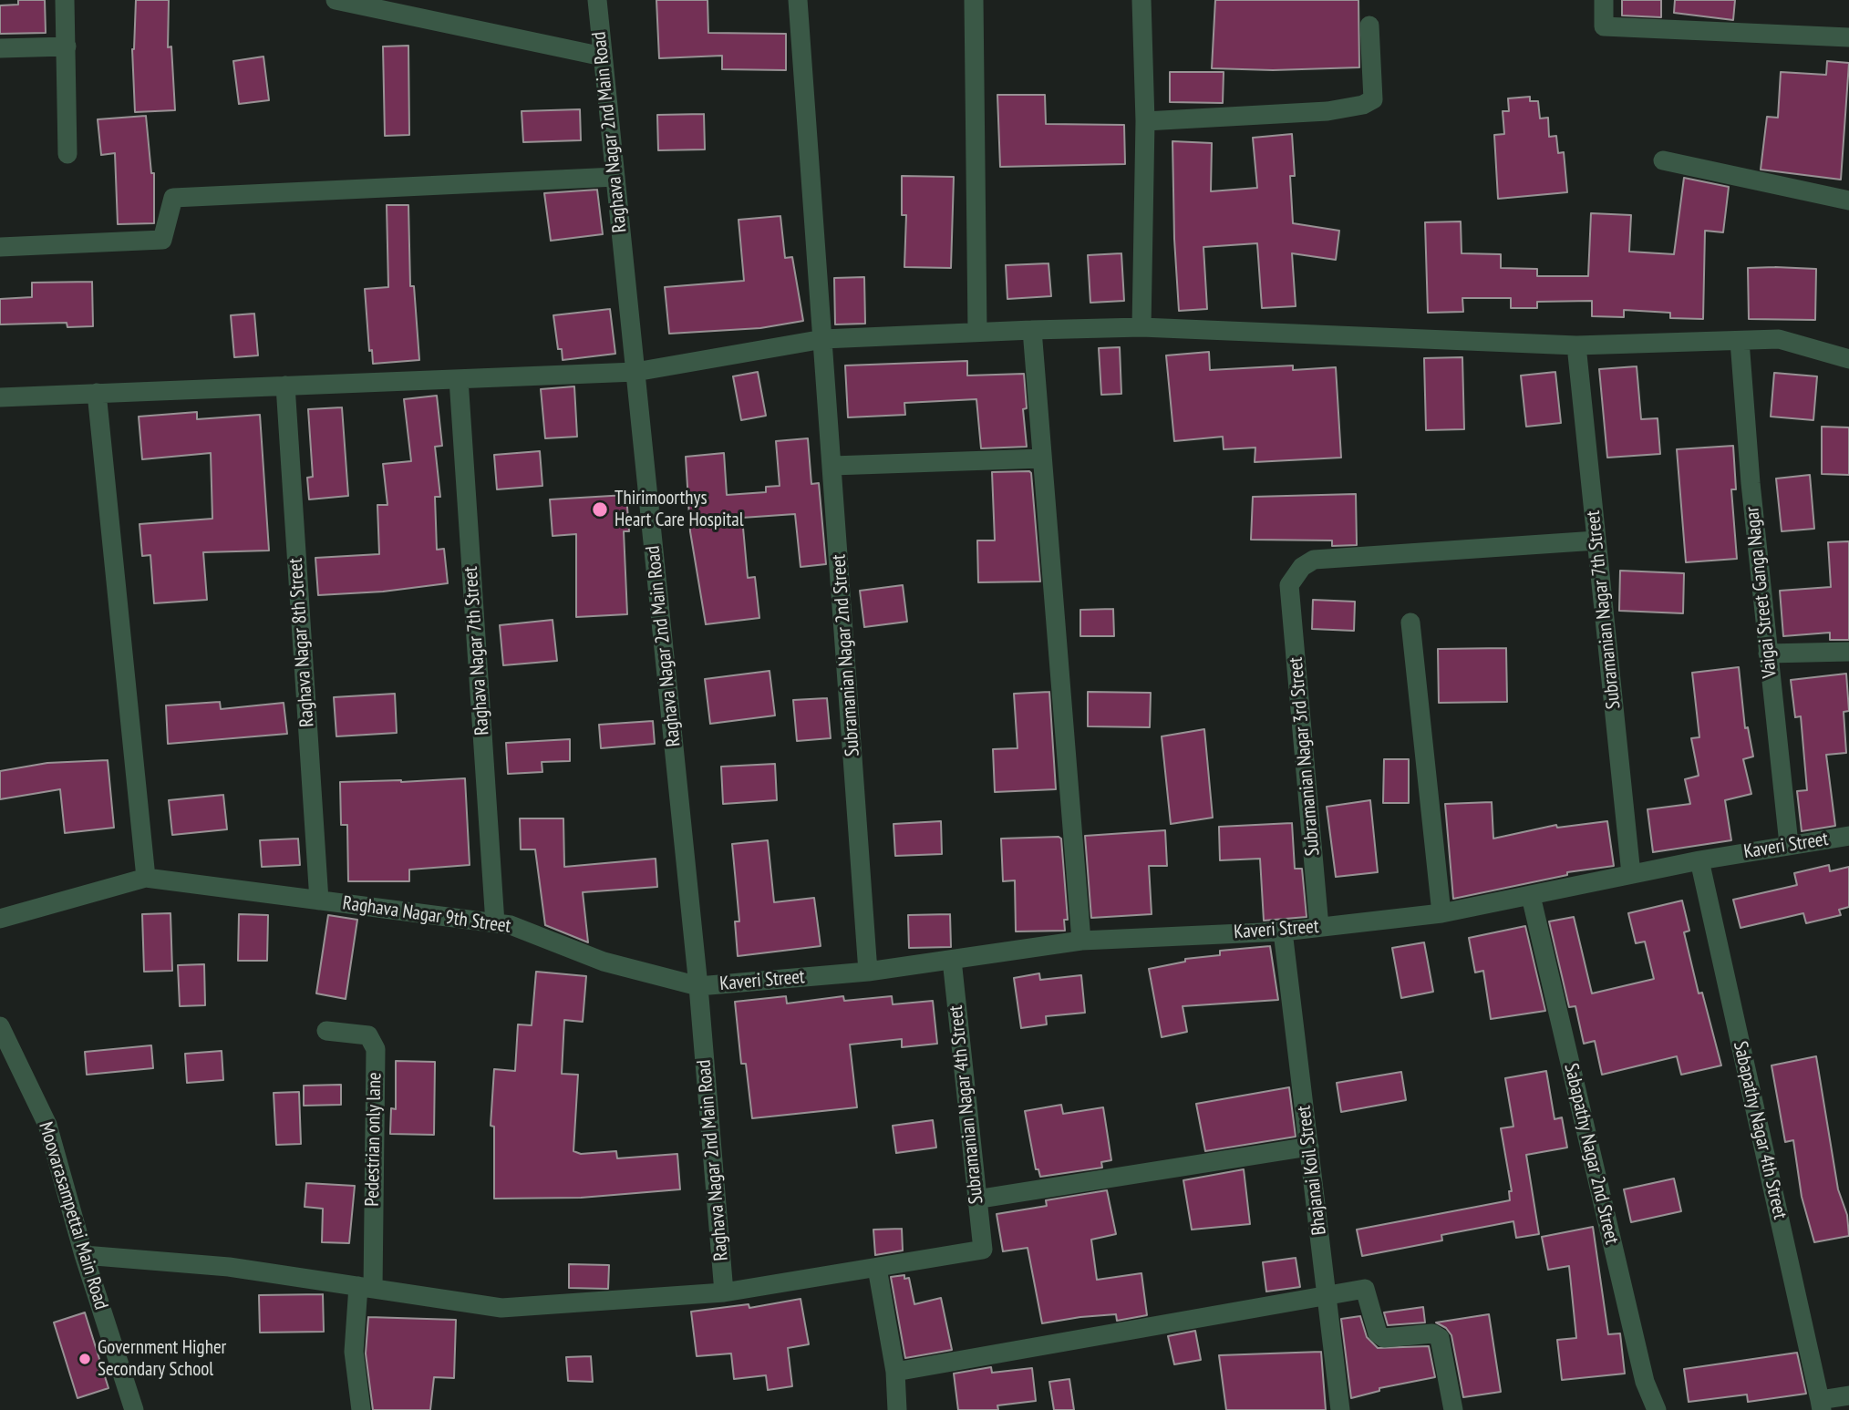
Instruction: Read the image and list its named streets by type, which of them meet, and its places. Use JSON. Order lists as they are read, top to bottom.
{
  "streets": {
    "street": [
      "Raghava Nagar 2nd Main Road",
      "Vaigai Street Ganga Nagar",
      "Subramanian Nagar 7th Street",
      "Raghava Nagar 8th Street",
      "Raghava Nagar 7th Street",
      "Subramanian Nagar 2nd Street",
      "Subramanian Nagar 3rd Street",
      "Kaveri Street",
      "Raghava Nagar 9th Street",
      "Subramanian Nagar 4th Street",
      "Sabapathy Nagar 4th Street",
      "Pedestrian only lane",
      "Sabapathy Nagar 2nd Street",
      "Bhajanai Koil Street",
      "Moovarasampettai Main Road"
    ]
  },
  "crossings": [
    ["Raghava Nagar 2nd Main Road", "Kaveri Street"],
    ["Raghava Nagar 2nd Main Road", "Raghava Nagar 9th Street"],
    ["Vaigai Street Ganga Nagar", "Kaveri Street"],
    ["Subramanian Nagar 7th Street", "Subramanian Nagar 3rd Street"],
    ["Subramanian Nagar 7th Street", "Kaveri Street"],
    ["Raghava Nagar 8th Street", "Raghava Nagar 9th Street"],
    ["Raghava Nagar 7th Street", "Raghava Nagar 9th Street"],
    ["Subramanian Nagar 2nd Street", "Kaveri Street"],
    ["Subramanian Nagar 3rd Street", "Kaveri Street"],
    ["Kaveri Street", "Raghava Nagar 9th Street"],
    ["Kaveri Street", "Subramanian Nagar 4th Street"],
    ["Kaveri Street", "Sabapathy Nagar 4th Street"],
    ["Kaveri Street", "Sabapathy Nagar 2nd Street"],
    ["Kaveri Street", "Bhajanai Koil Street"]
  ],
  "places": ["Thirimoorthys Heart Care Hospital", "Government Higher Secondary School"]
}
